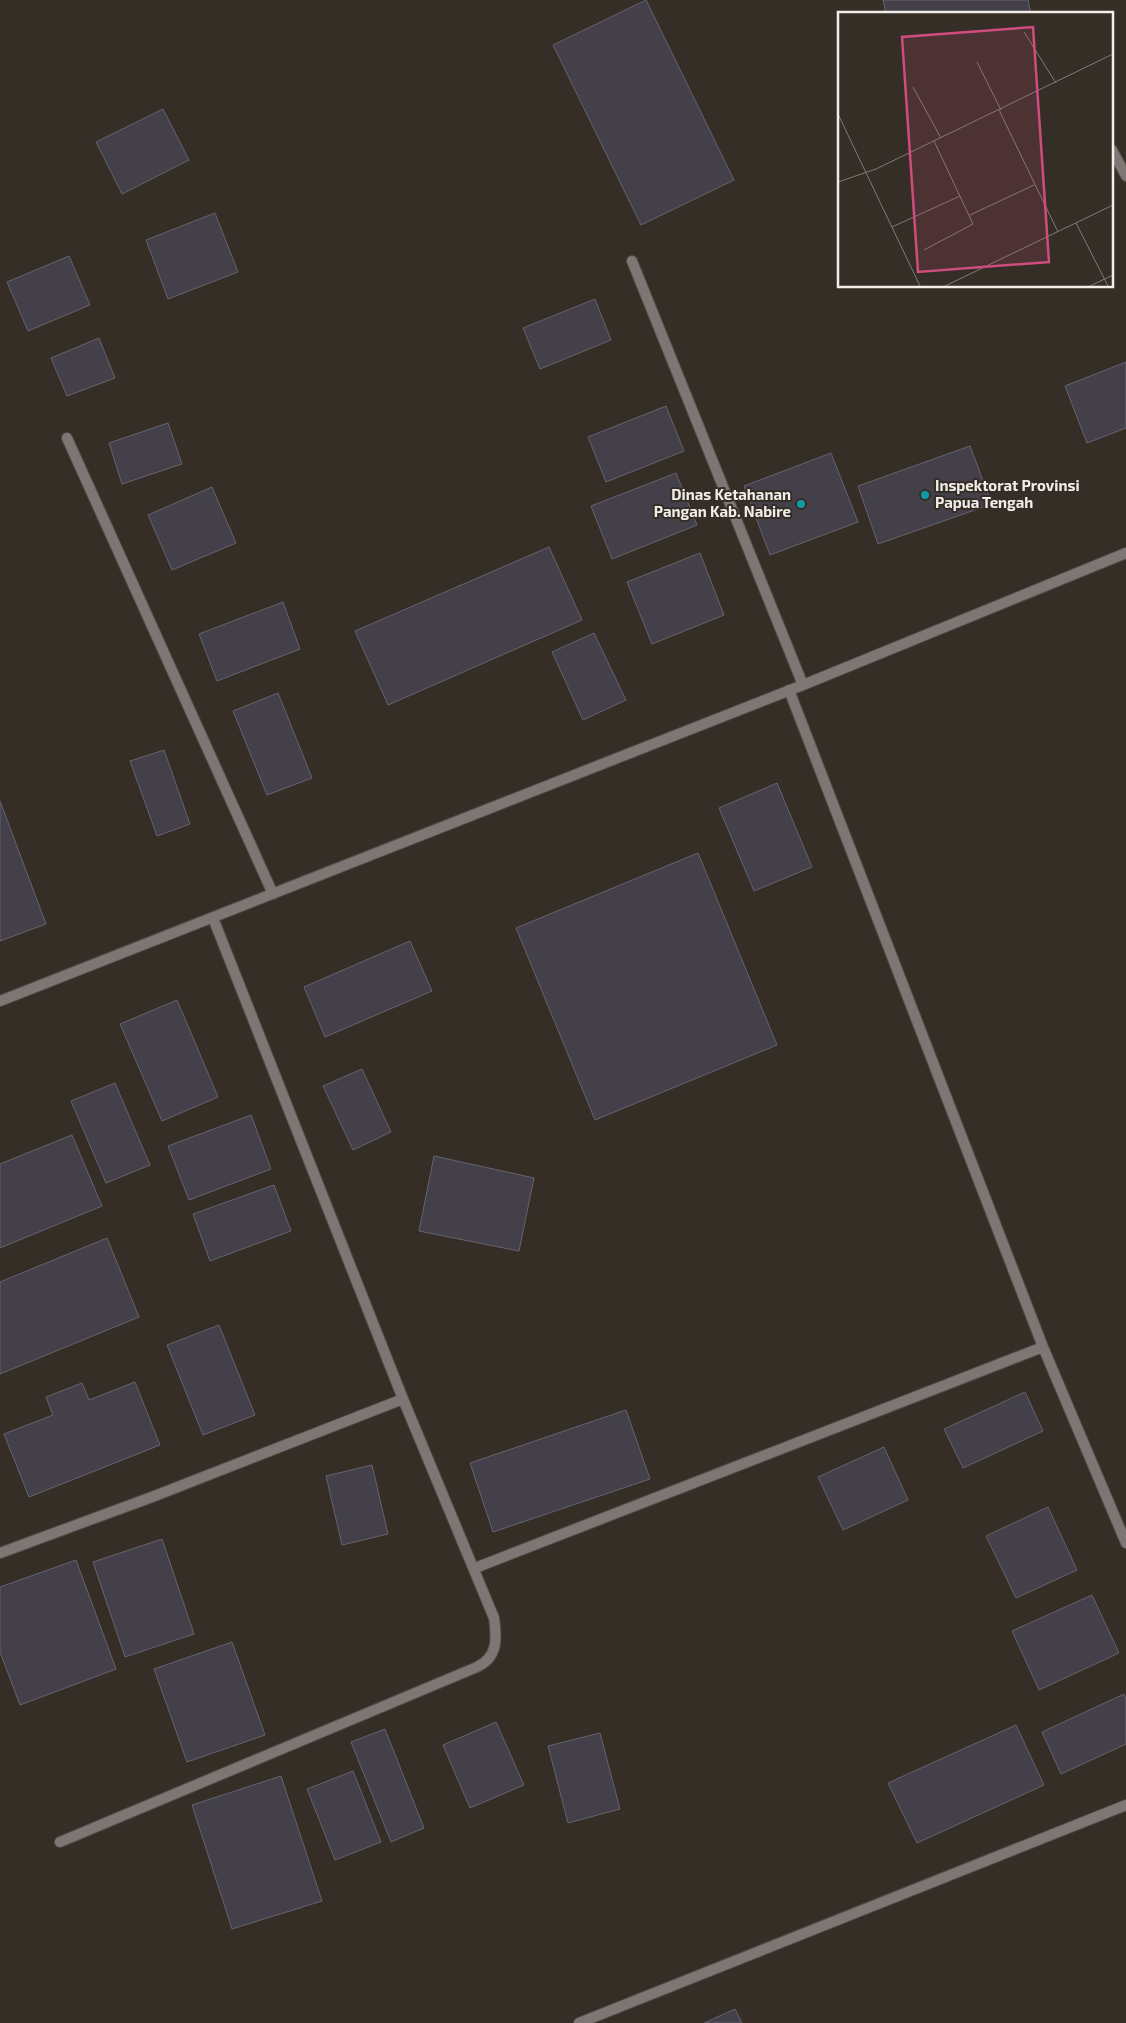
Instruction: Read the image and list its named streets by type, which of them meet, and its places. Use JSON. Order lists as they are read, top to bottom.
{
  "places": ["Inspektorat Provinsi Papua Tengah", "Dinas Ketahanan Pangan Kab. Nabire"]
}
